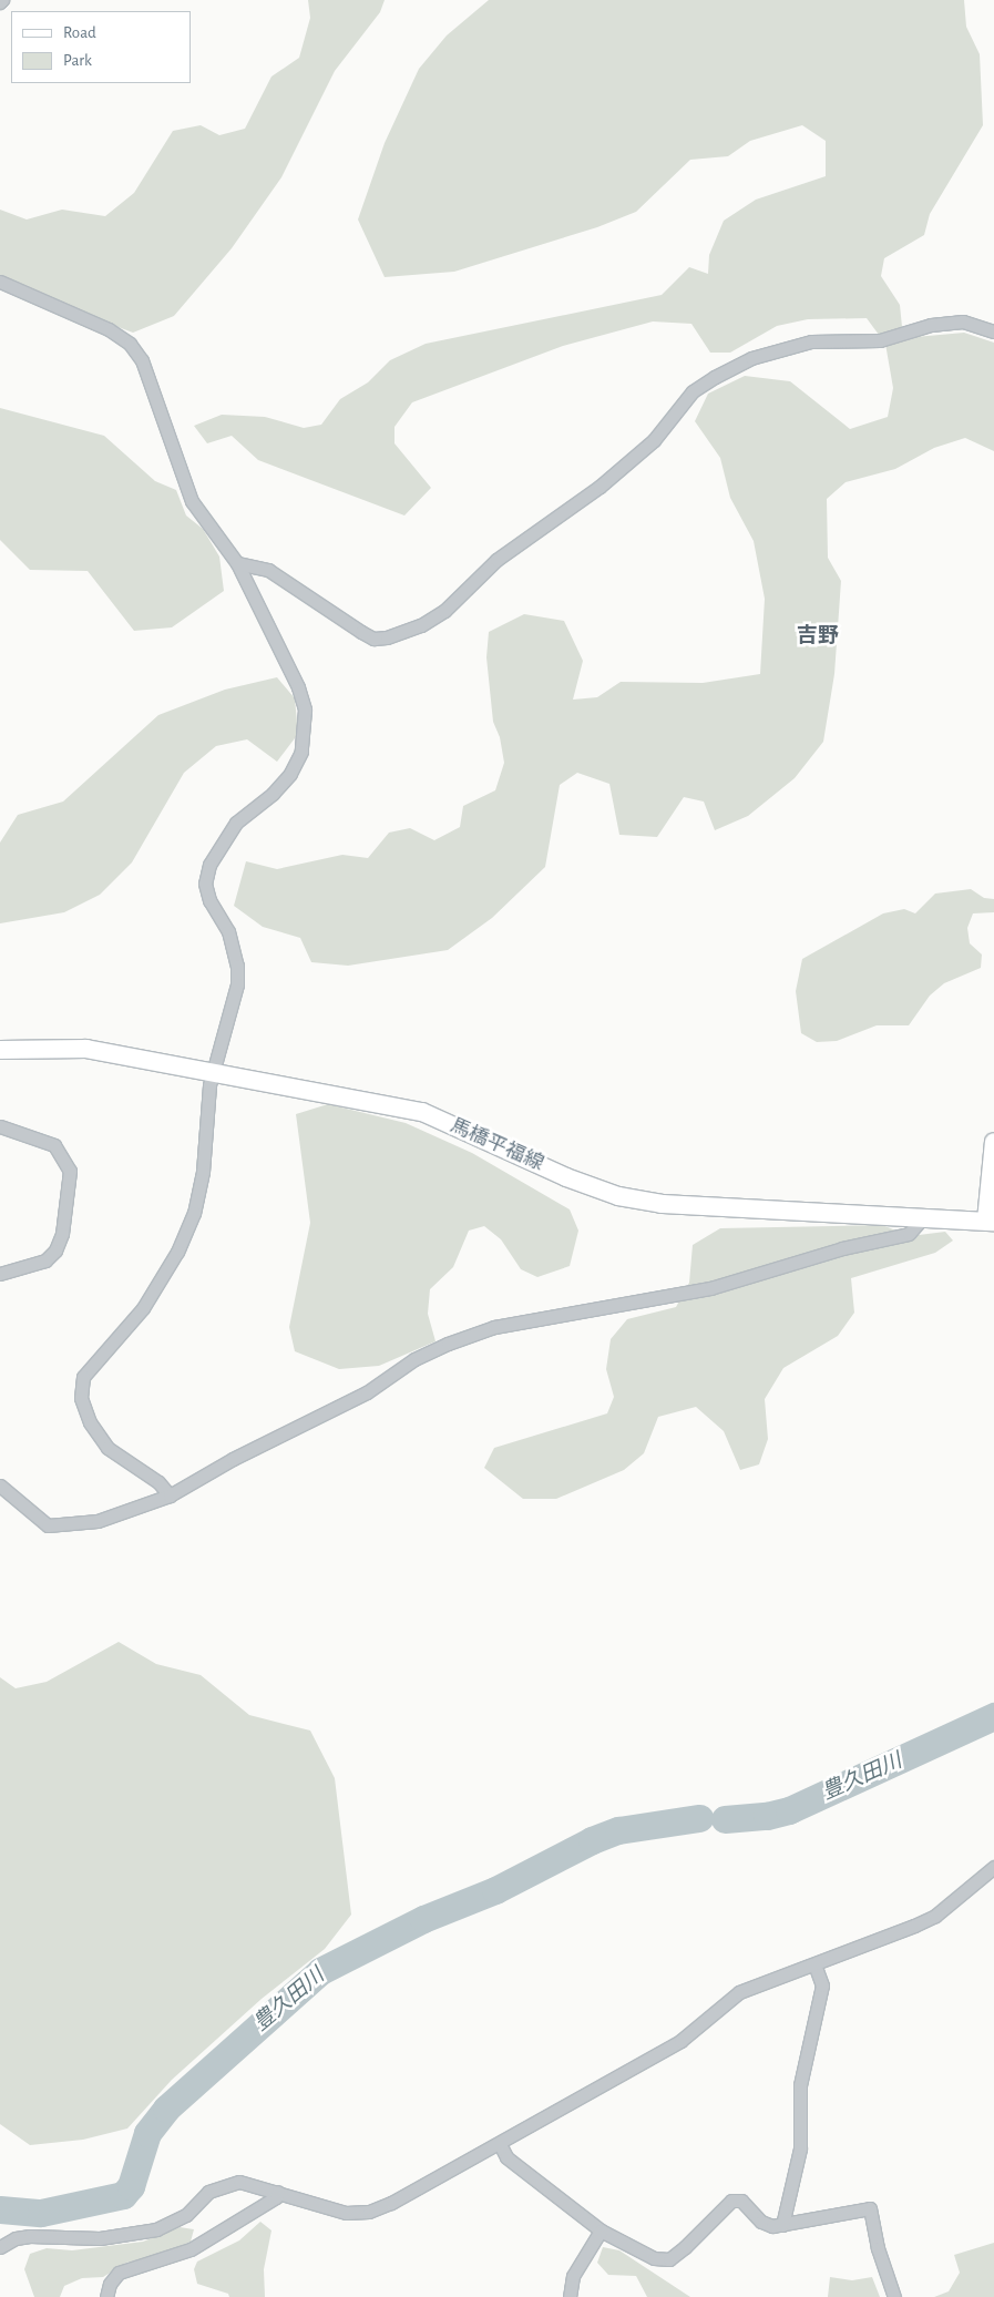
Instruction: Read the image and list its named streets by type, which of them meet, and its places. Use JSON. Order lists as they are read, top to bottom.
{
  "streets": {
    "main road": ["馬橋平福線"]
  },
  "districts": ["吉野"],
  "water": ["豊久田川"],
  "legend": ["Road", "Park"]
}
